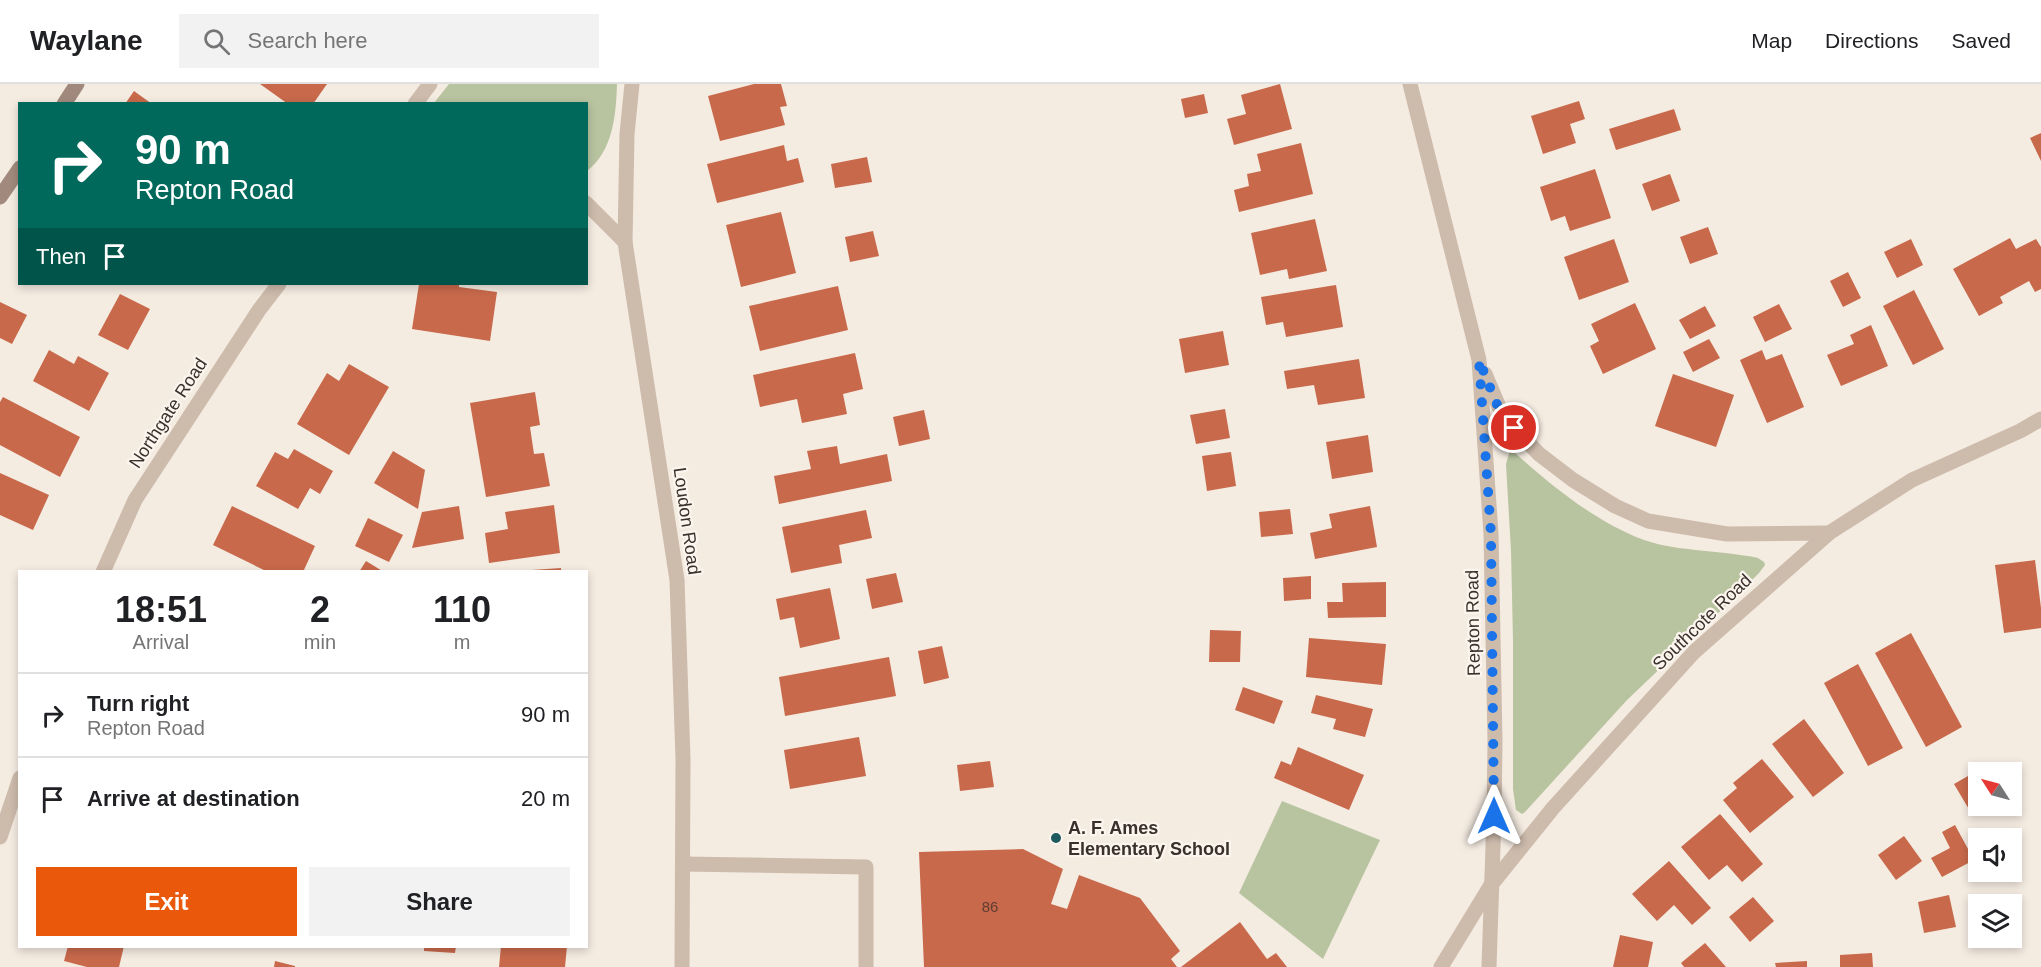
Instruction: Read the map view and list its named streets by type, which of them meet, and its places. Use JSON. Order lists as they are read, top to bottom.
{
  "streets": {
    "street": [
      "Northgate Road",
      "Loudon Road",
      "Southcote Road",
      "Repton Road"
    ]
  },
  "crossings": [
    ["Southcote Road", "Repton Road"]
  ],
  "places": ["A. F. Ames Elementary School"],
  "house_numbers": ["86"],
  "north": "top left",
  "page": {
    "header": "Waylane",
    "search": "Search here",
    "nav": ["Map", "Directions", "Saved"],
    "turn": ["90 m", "Repton Road"],
    "then": "Then",
    "eta": [
      "18:51",
      "Arrival",
      "2",
      "min",
      "110",
      "m"
    ],
    "list": [
      {
        "name": "Turn right",
        "note": "Repton Road",
        "value": "90 m"
      },
      {
        "name": "Arrive at destination",
        "value": "20 m"
      }
    ],
    "buttons": ["Exit", "Share"]
  }
}
